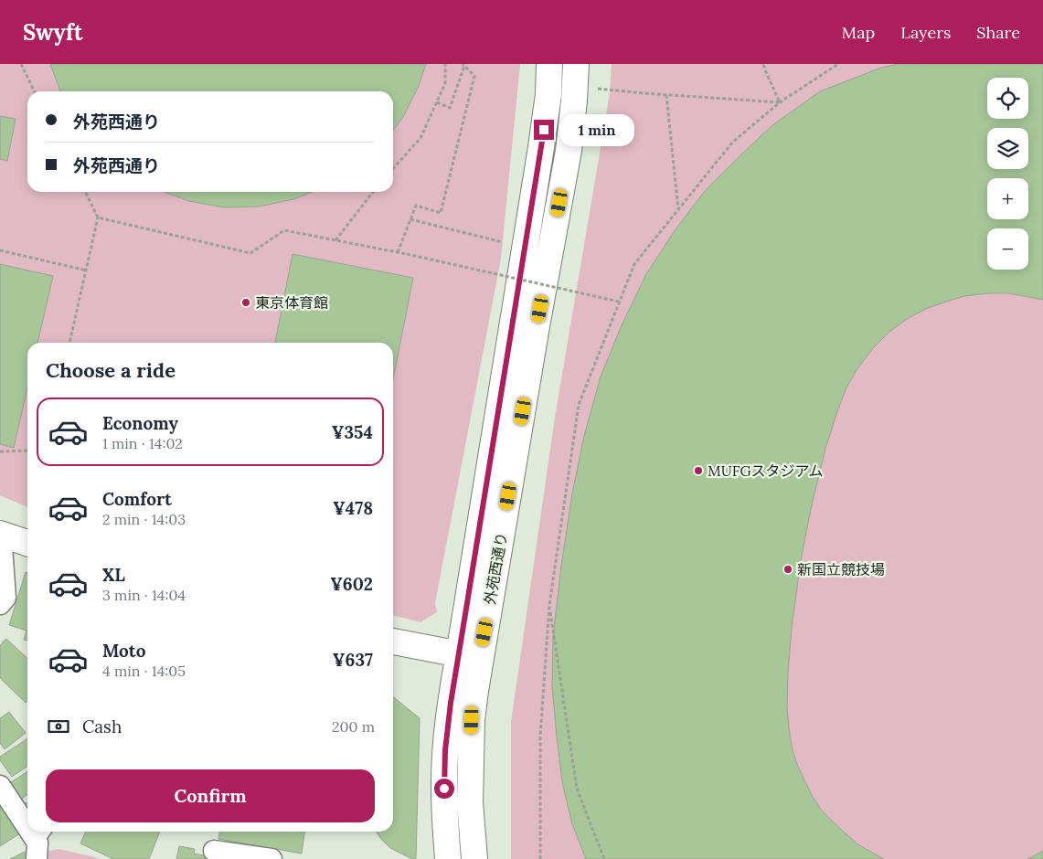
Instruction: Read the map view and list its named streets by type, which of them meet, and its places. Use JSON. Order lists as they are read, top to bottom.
{
  "streets": {
    "main road": ["外苑西通り"]
  },
  "places": ["東京体育館", "MUFGスタジアム", "新国立競技場"],
  "page": {
    "header": "Swyft",
    "nav": ["Map", "Layers", "Share"],
    "map_buttons": ["+", "−"],
    "banner": ["外苑西通り", "外苑西通り"],
    "bubble": "1 min",
    "heading": "Choose a ride",
    "list": [
      {
        "name": "Economy",
        "note": "1 min · 14:02",
        "value": "¥354"
      },
      {
        "name": "Comfort",
        "note": "2 min · 14:03",
        "value": "¥478"
      },
      {
        "name": "XL",
        "note": "3 min · 14:04",
        "value": "¥602"
      },
      {
        "name": "Moto",
        "note": "4 min · 14:05",
        "value": "¥637"
      }
    ],
    "pay": ["Cash", "200 m"],
    "buttons": "Confirm"
  }
}
